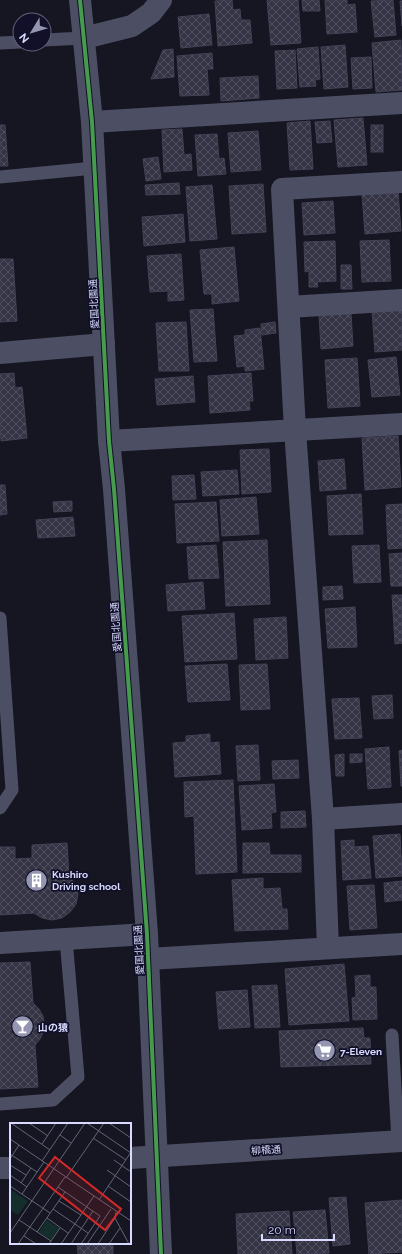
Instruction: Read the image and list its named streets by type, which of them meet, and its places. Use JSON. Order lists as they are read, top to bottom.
{
  "streets": {
    "street": ["愛国北園通", "柳橋通"]
  },
  "crossings": [
    ["愛国北園通", "柳橋通"]
  ],
  "places": {
    "building": ["Kushiro Driving school"],
    "bar": ["山の猿"],
    "supermarket": ["7-Eleven"]
  },
  "scale_bar": "20 m",
  "north": "bottom left"
}
